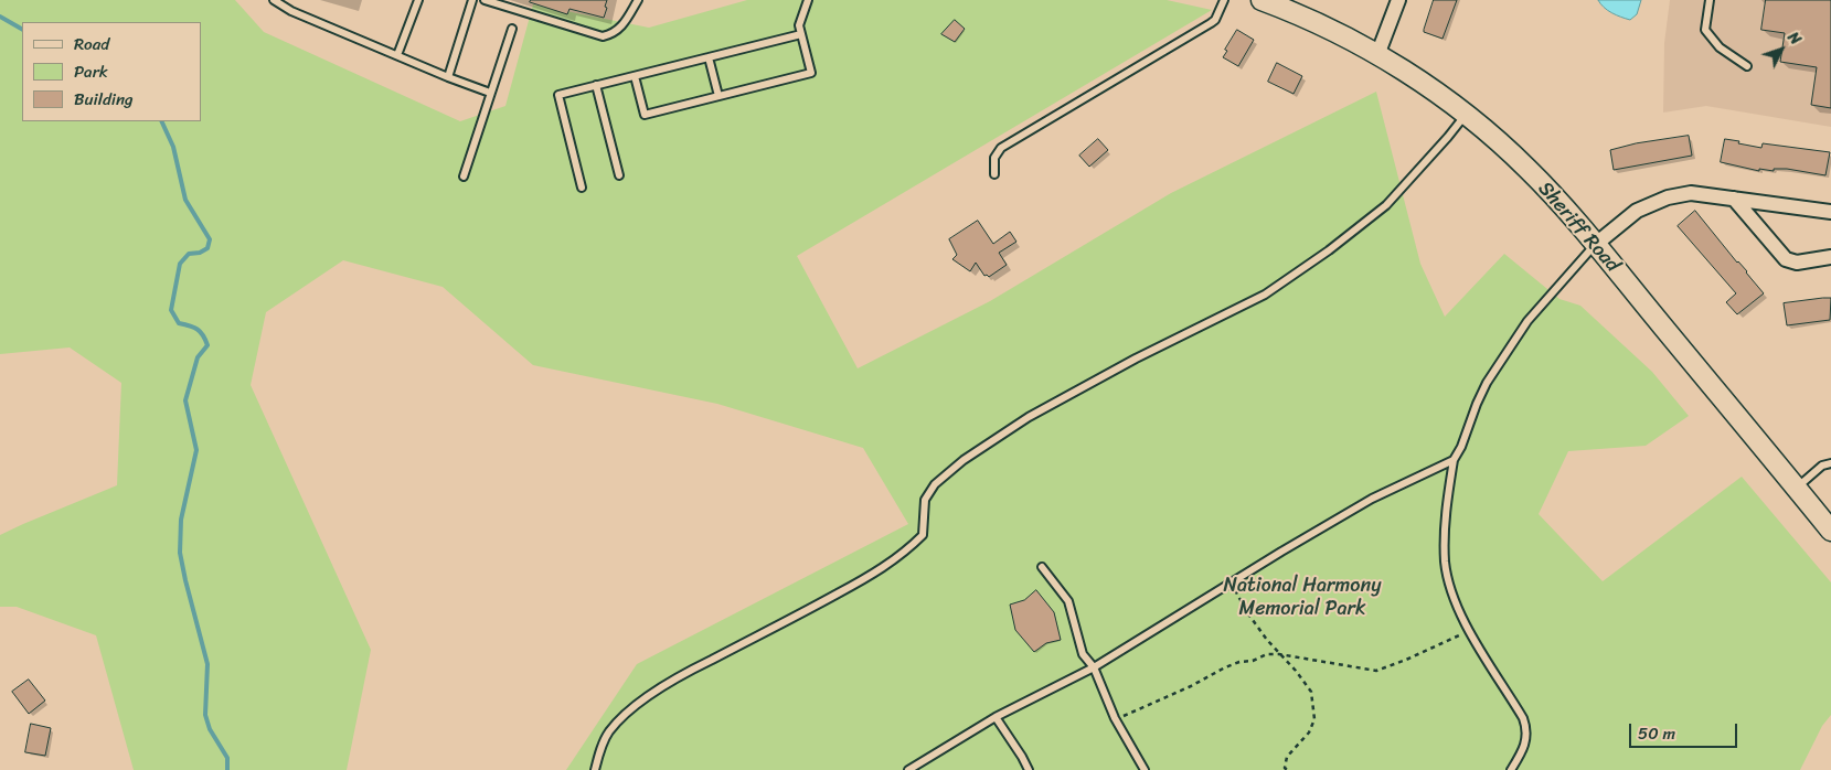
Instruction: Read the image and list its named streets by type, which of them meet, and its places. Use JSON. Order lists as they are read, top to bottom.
{
  "streets": {
    "main road": ["Sheriff Road"]
  },
  "parks": ["National Harmony Memorial Park"],
  "legend": ["Road", "Park", "Building"],
  "scale_bar": "50 m",
  "north": "top right"
}
